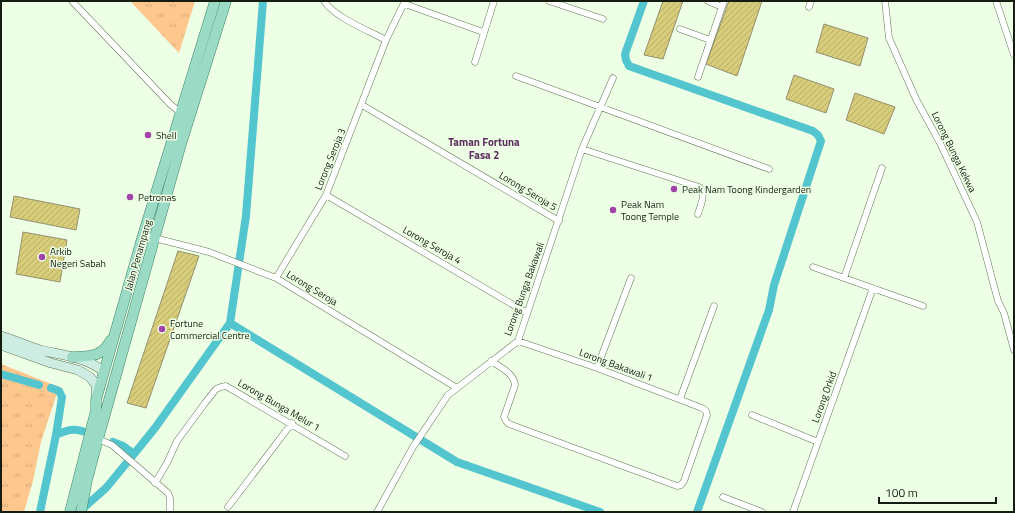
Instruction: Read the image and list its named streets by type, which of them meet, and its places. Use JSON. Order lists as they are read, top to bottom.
{
  "streets": {
    "main road": ["Jalan Penampang"],
    "street": [
      "Lorong Bunga Kekwa",
      "Lorong Seroja 3",
      "Lorong Seroja 5",
      "Lorong Seroja 4",
      "Lorong Seroja",
      "Lorong Bunga Bakawali",
      "Lorong Bakawali 1",
      "Lorong Orkid",
      "Lorong Bunga Melur 1"
    ]
  },
  "crossings": [
    ["Lorong Seroja 3", "Lorong Seroja 5"],
    ["Lorong Seroja 3", "Lorong Seroja 4"],
    ["Lorong Seroja 3", "Lorong Seroja"],
    ["Lorong Seroja 5", "Lorong Bunga Bakawali"],
    ["Lorong Seroja 4", "Lorong Bunga Bakawali"],
    ["Jalan Penampang", "Lorong Seroja"],
    ["Lorong Seroja", "Lorong Bunga Bakawali"],
    ["Lorong Bunga Bakawali", "Lorong Bakawali 1"]
  ],
  "districts": ["Taman Fortuna Fasa 2"],
  "places": [
    "Shell",
    "Peak Nam Toong Kindergarden",
    "Petronas",
    "Peak Nam Toong Temple",
    "Arkib Negeri Sabah",
    "Fortune Commercial Centre"
  ],
  "scale_bar": "100 m"
}
